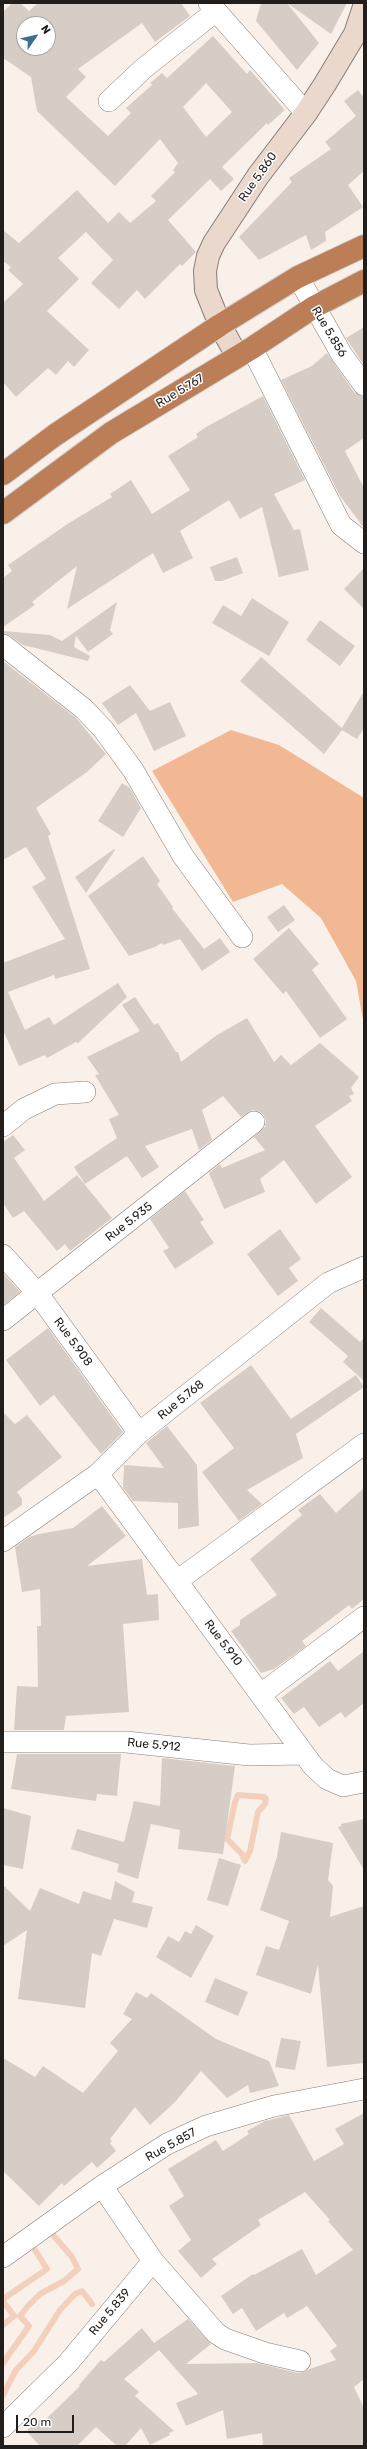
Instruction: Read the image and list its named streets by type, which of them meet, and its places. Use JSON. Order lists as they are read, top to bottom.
{
  "streets": {
    "highway": ["Rue 5.767"],
    "street": [
      "Rue 5.860",
      "Rue 5.856",
      "Rue 5.935",
      "Rue 5.908",
      "Rue 5.768",
      "Rue 5.910",
      "Rue 5.912",
      "Rue 5.857",
      "Rue 5.839"
    ]
  },
  "crossings": [
    ["Rue 5.860", "Rue 5.767"],
    ["Rue 5.856", "Rue 5.767"],
    ["Rue 5.935", "Rue 5.908"],
    ["Rue 5.908", "Rue 5.768"],
    ["Rue 5.768", "Rue 5.910"],
    ["Rue 5.910", "Rue 5.912"]
  ],
  "scale_bar": "20 m",
  "north": "top right"
}
